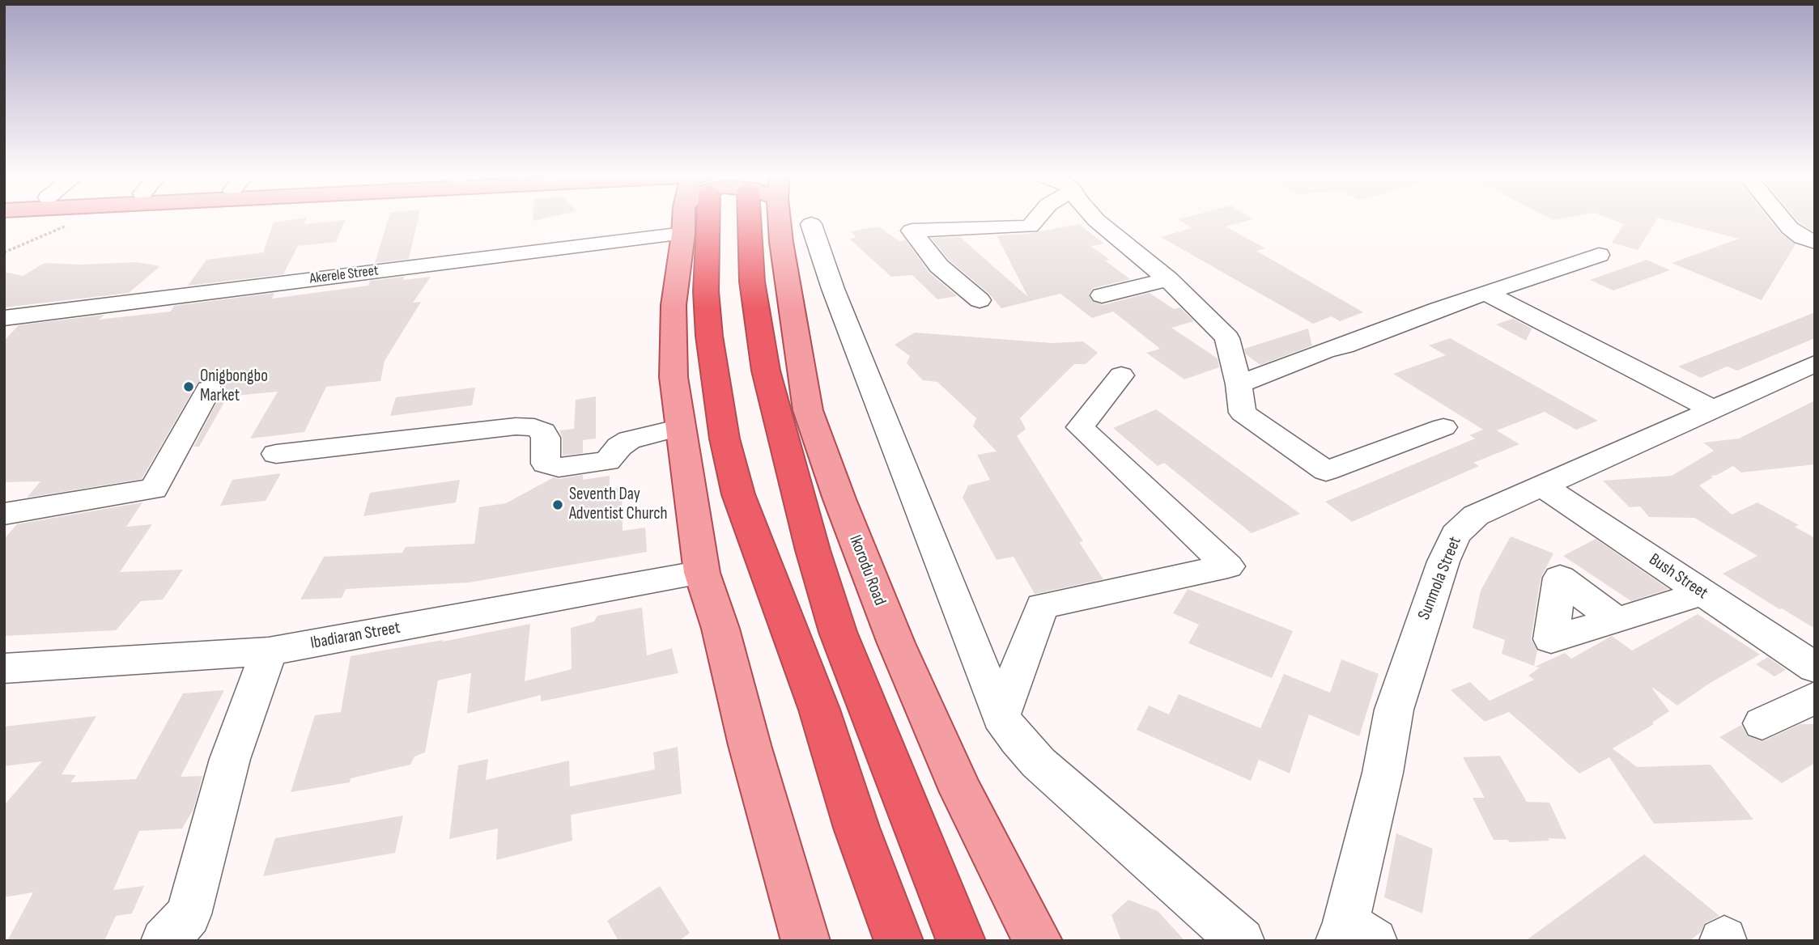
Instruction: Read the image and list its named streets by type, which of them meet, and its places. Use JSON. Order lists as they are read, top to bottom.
{
  "streets": {
    "main road": ["Ikorodu Road"],
    "street": [
      "Akerele Street",
      "Bush Street",
      "Sunmola Street",
      "Ibadiaran Street"
    ]
  },
  "crossings": [
    ["Bush Street", "Sunmola Street"]
  ],
  "places": ["Onigbongbo Market", "Seventh Day Adventist Church"]
}
